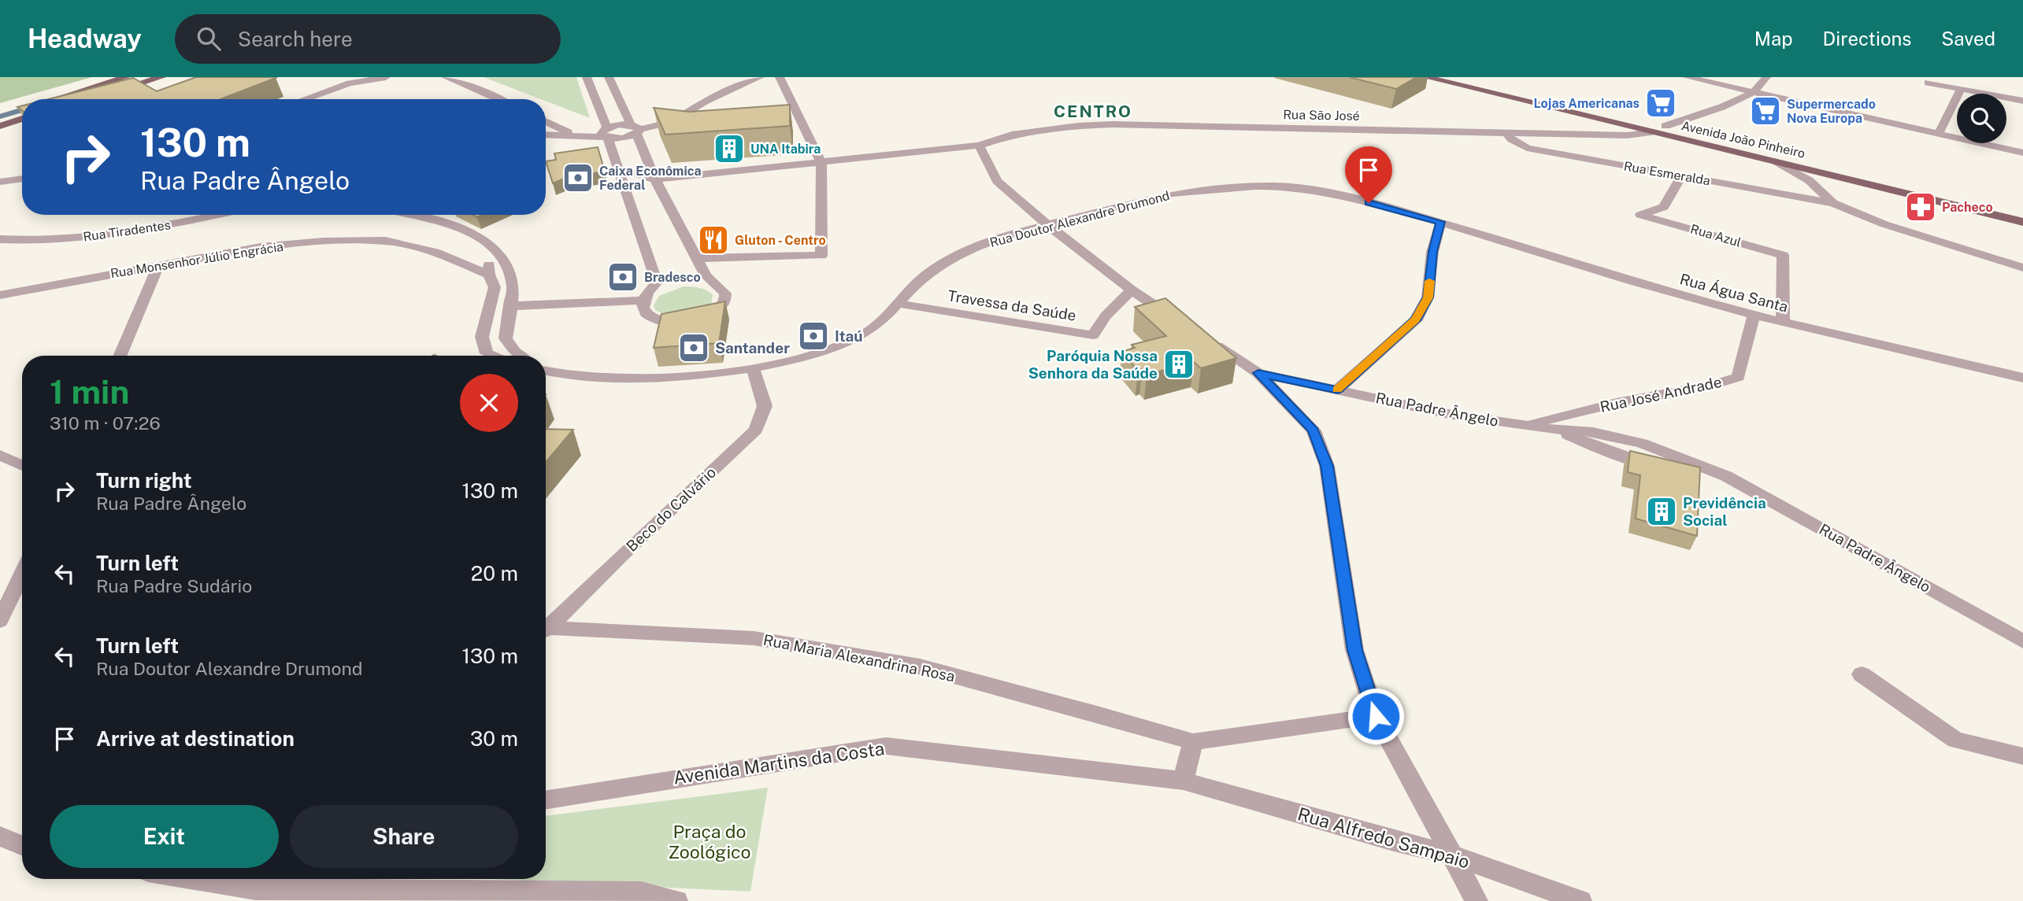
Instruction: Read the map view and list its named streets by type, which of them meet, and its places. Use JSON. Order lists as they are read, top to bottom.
{
  "streets": {
    "main road": ["Rua São José", "Avenida João Pinheiro"],
    "street": [
      "Rua Esmeralda",
      "Rua Doutor Alexandre Drumond",
      "Rua Tiradentes",
      "Rua Azul",
      "Rua Monsenhor Júlio Engrácia",
      "Rua Água Santa",
      "Travessa da Saúde",
      "Rua José Andrade",
      "Rua Padre Ângelo",
      "Beco do Calvário",
      "Rua Maria Alexandrina Rosa",
      "Avenida Martins da Costa",
      "Rua Alfredo Sampaio"
    ]
  },
  "crossings": [
    ["Rua São José", "Avenida João Pinheiro"],
    ["Rua São José", "Rua Esmeralda"],
    ["Avenida João Pinheiro", "Rua Esmeralda"],
    ["Rua Esmeralda", "Rua Azul"],
    ["Rua Doutor Alexandre Drumond", "Rua Água Santa"],
    ["Rua Doutor Alexandre Drumond", "Travessa da Saúde"],
    ["Rua Doutor Alexandre Drumond", "Beco do Calvário"],
    ["Rua Azul", "Rua Água Santa"],
    ["Rua Água Santa", "Rua José Andrade"],
    ["Rua José Andrade", "Rua Padre Ângelo"],
    ["Avenida Martins da Costa", "Rua Alfredo Sampaio"]
  ],
  "districts": ["CENTRO"],
  "parks": ["Praça do Zoológico"],
  "places": {
    "supermarket": ["Lojas Americanas", "Supermercado Nova Europa"],
    "building": ["UNA Itabira", "Paróquia Nossa Senhora da Saúde", "Previdência Social"],
    "bank": [
      "Caixa Econômica Federal",
      "Bradesco",
      "Itaú",
      "Santander"
    ],
    "pharmacy": ["Pacheco"],
    "restaurant": ["Gluton - Centro"]
  },
  "page": {
    "header": "Headway",
    "search": "Search here",
    "nav": ["Map", "Directions", "Saved"],
    "turn": ["130 m", "Rua Padre Ângelo"],
    "heading": ["1 min", "310 m · 07:26"],
    "list": [
      {
        "name": "Turn right",
        "note": "Rua Padre Ângelo",
        "value": "130 m"
      },
      {
        "name": "Turn left",
        "note": "Rua Padre Sudário",
        "value": "20 m"
      },
      {
        "name": "Turn left",
        "note": "Rua Doutor Alexandre Drumond",
        "value": "130 m"
      },
      {
        "name": "Arrive at destination",
        "value": "30 m"
      }
    ],
    "buttons": ["Exit", "Share"]
  }
}
